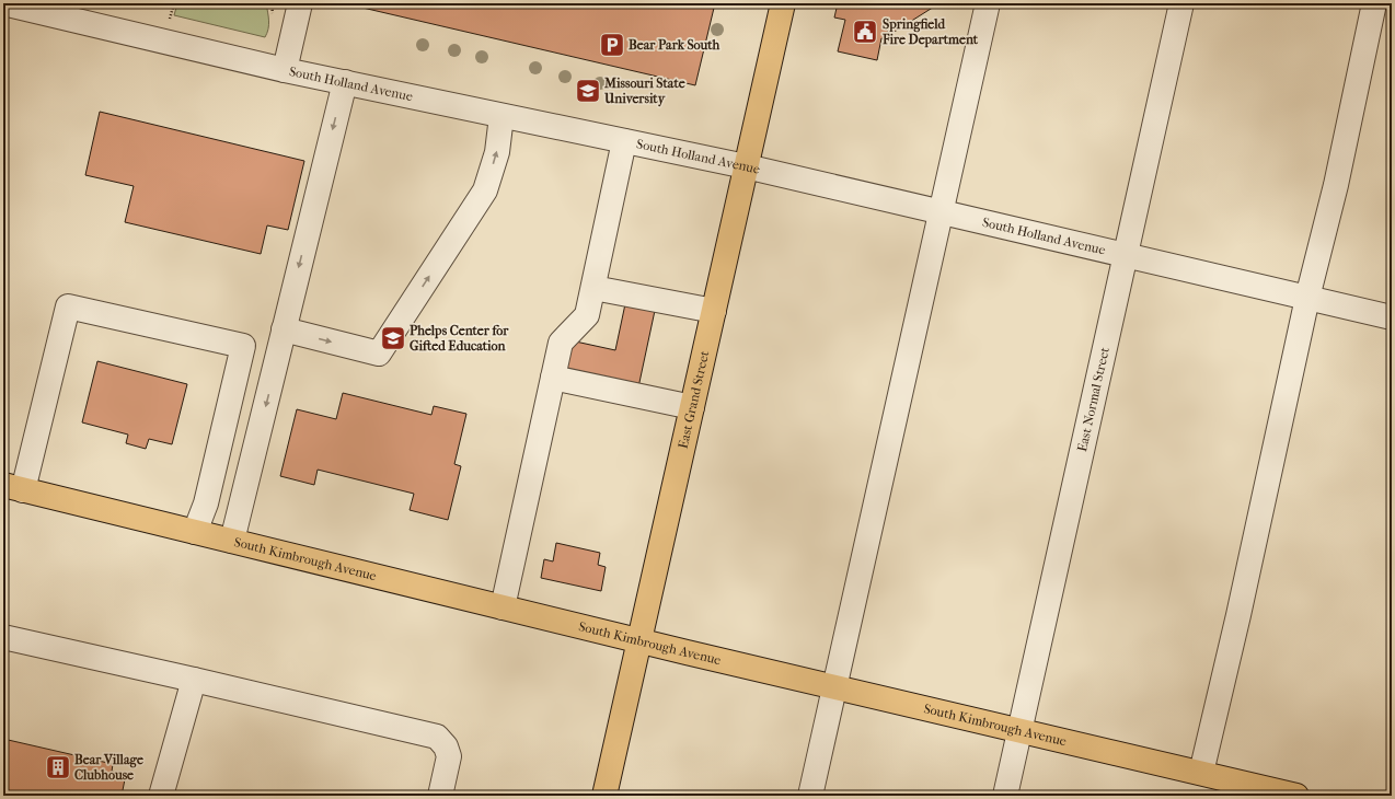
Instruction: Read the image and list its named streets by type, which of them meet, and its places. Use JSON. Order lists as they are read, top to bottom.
{
  "streets": {
    "main road": ["East Grand Street", "South Kimbrough Avenue"],
    "street": ["South Holland Avenue", "East Normal Street"]
  },
  "crossings": [
    ["South Holland Avenue", "East Grand Street"],
    ["South Holland Avenue", "East Normal Street"],
    ["East Grand Street", "South Kimbrough Avenue"],
    ["East Normal Street", "South Kimbrough Avenue"]
  ],
  "places": {
    "public building": ["Springfield Fire Department"],
    "parking": ["Bear Park South"],
    "school or university": ["Missouri State University", "Phelps Center for Gifted Education"],
    "building": ["Bear Village Clubhouse"]
  }
}
